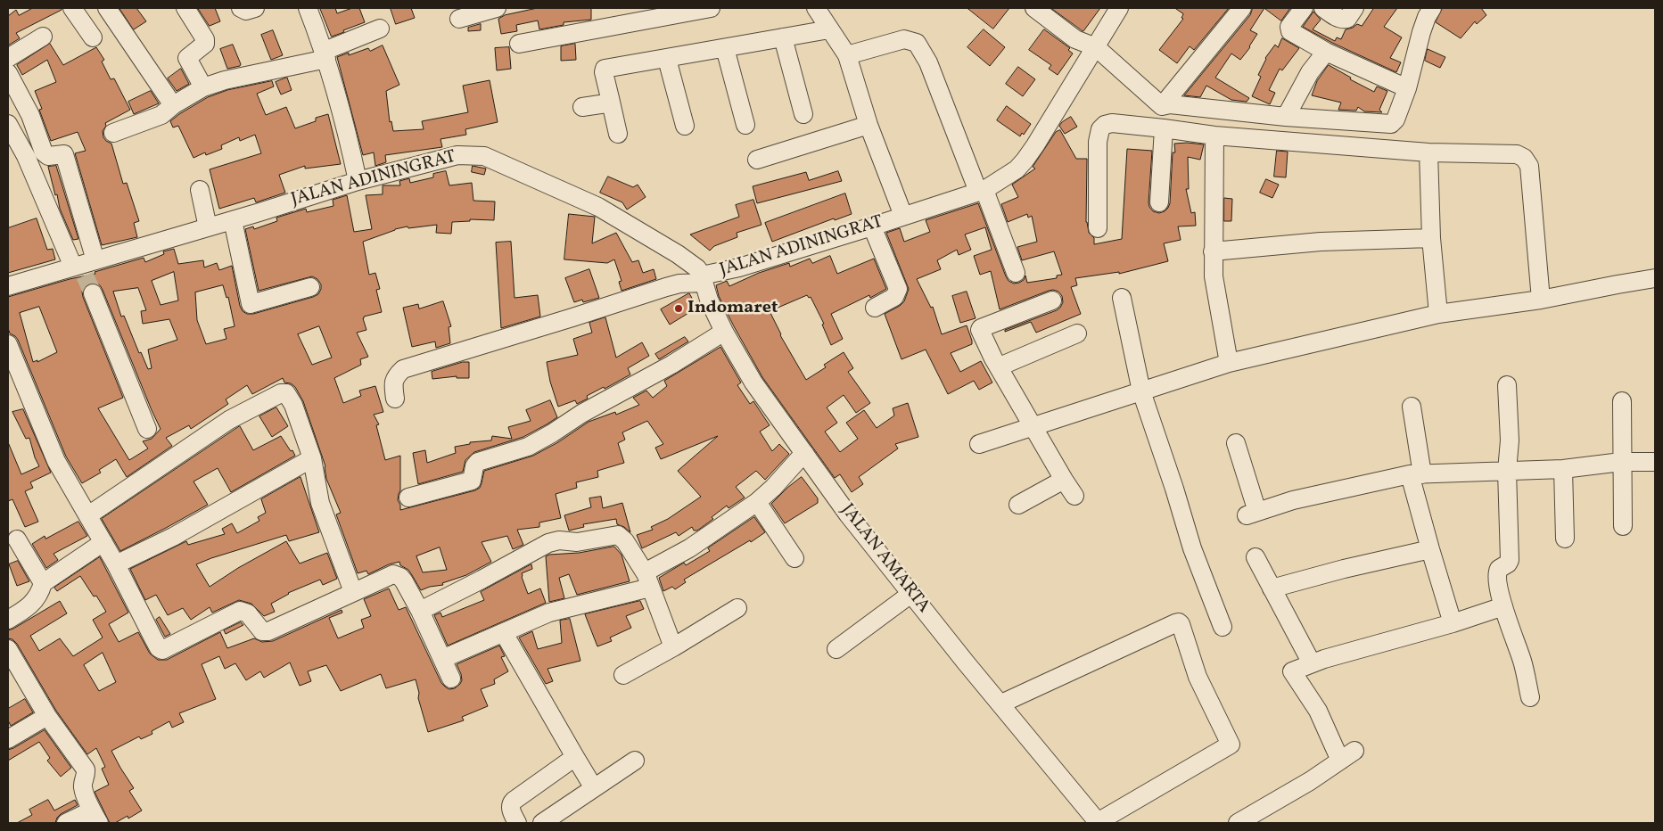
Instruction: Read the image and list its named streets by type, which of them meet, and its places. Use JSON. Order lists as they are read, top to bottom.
{
  "streets": {
    "street": ["JALAN ADININGRAT", "JALAN AMARTA"]
  },
  "crossings": [
    ["JALAN ADININGRAT", "JALAN AMARTA"]
  ],
  "places": ["Indomaret"]
}
